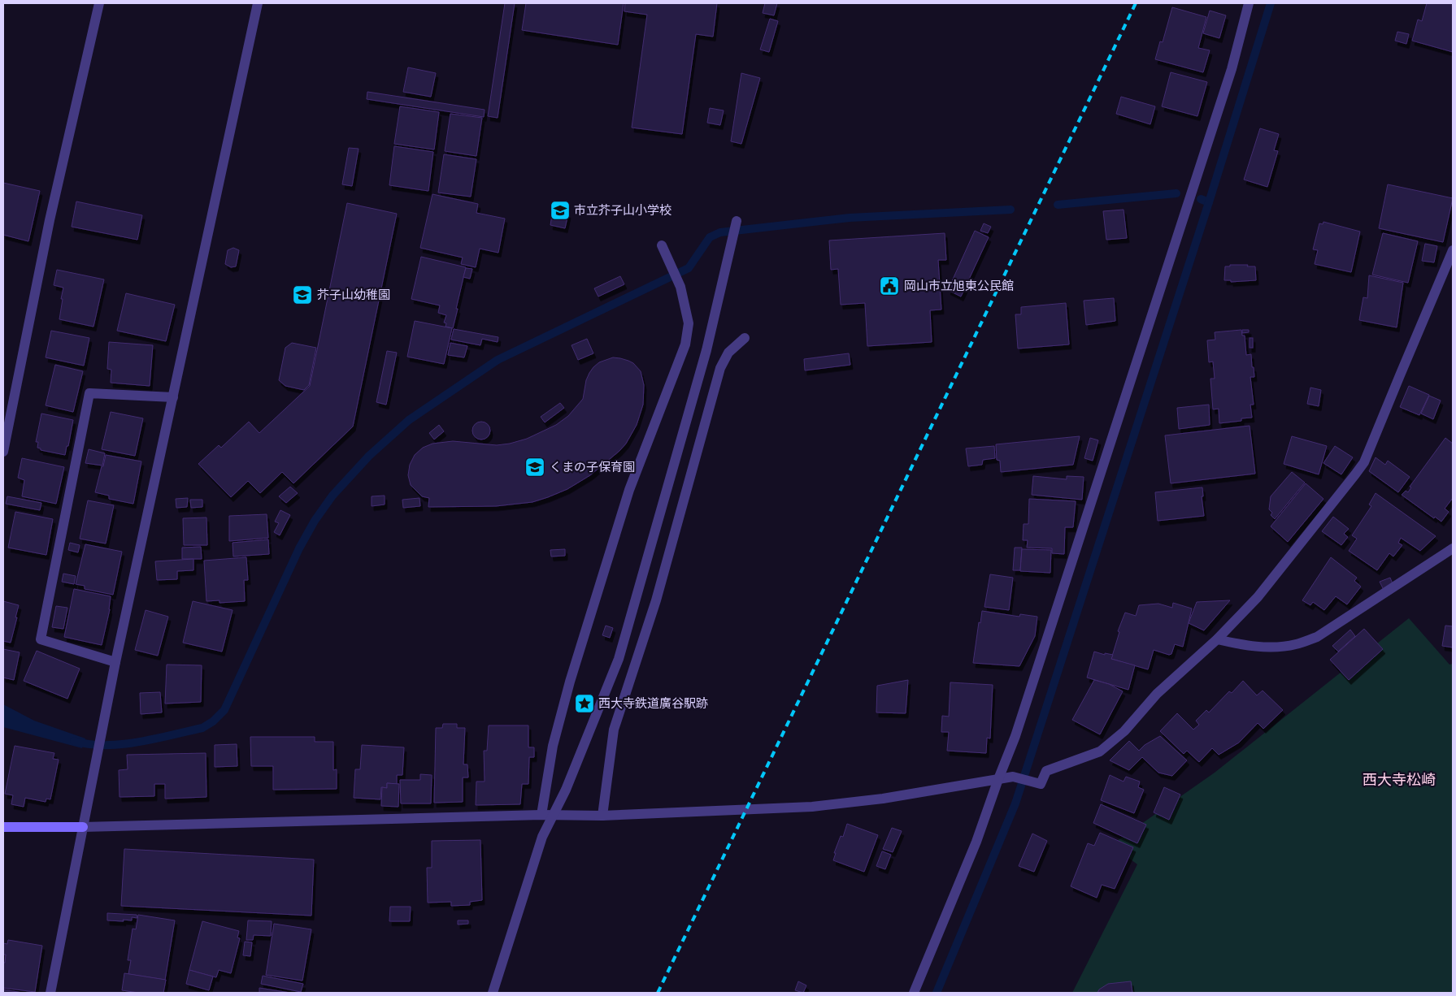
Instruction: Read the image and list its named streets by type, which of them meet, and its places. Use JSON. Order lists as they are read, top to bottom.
{
  "districts": ["西大寺松崎"],
  "places": {
    "school or university": ["市立芥子山小学校", "芥子山幼稚園", "くまの子保育園"],
    "public building": ["岡山市立旭東公民館"],
    "place": ["西大寺鉄道廣谷駅跡"]
  }
}
